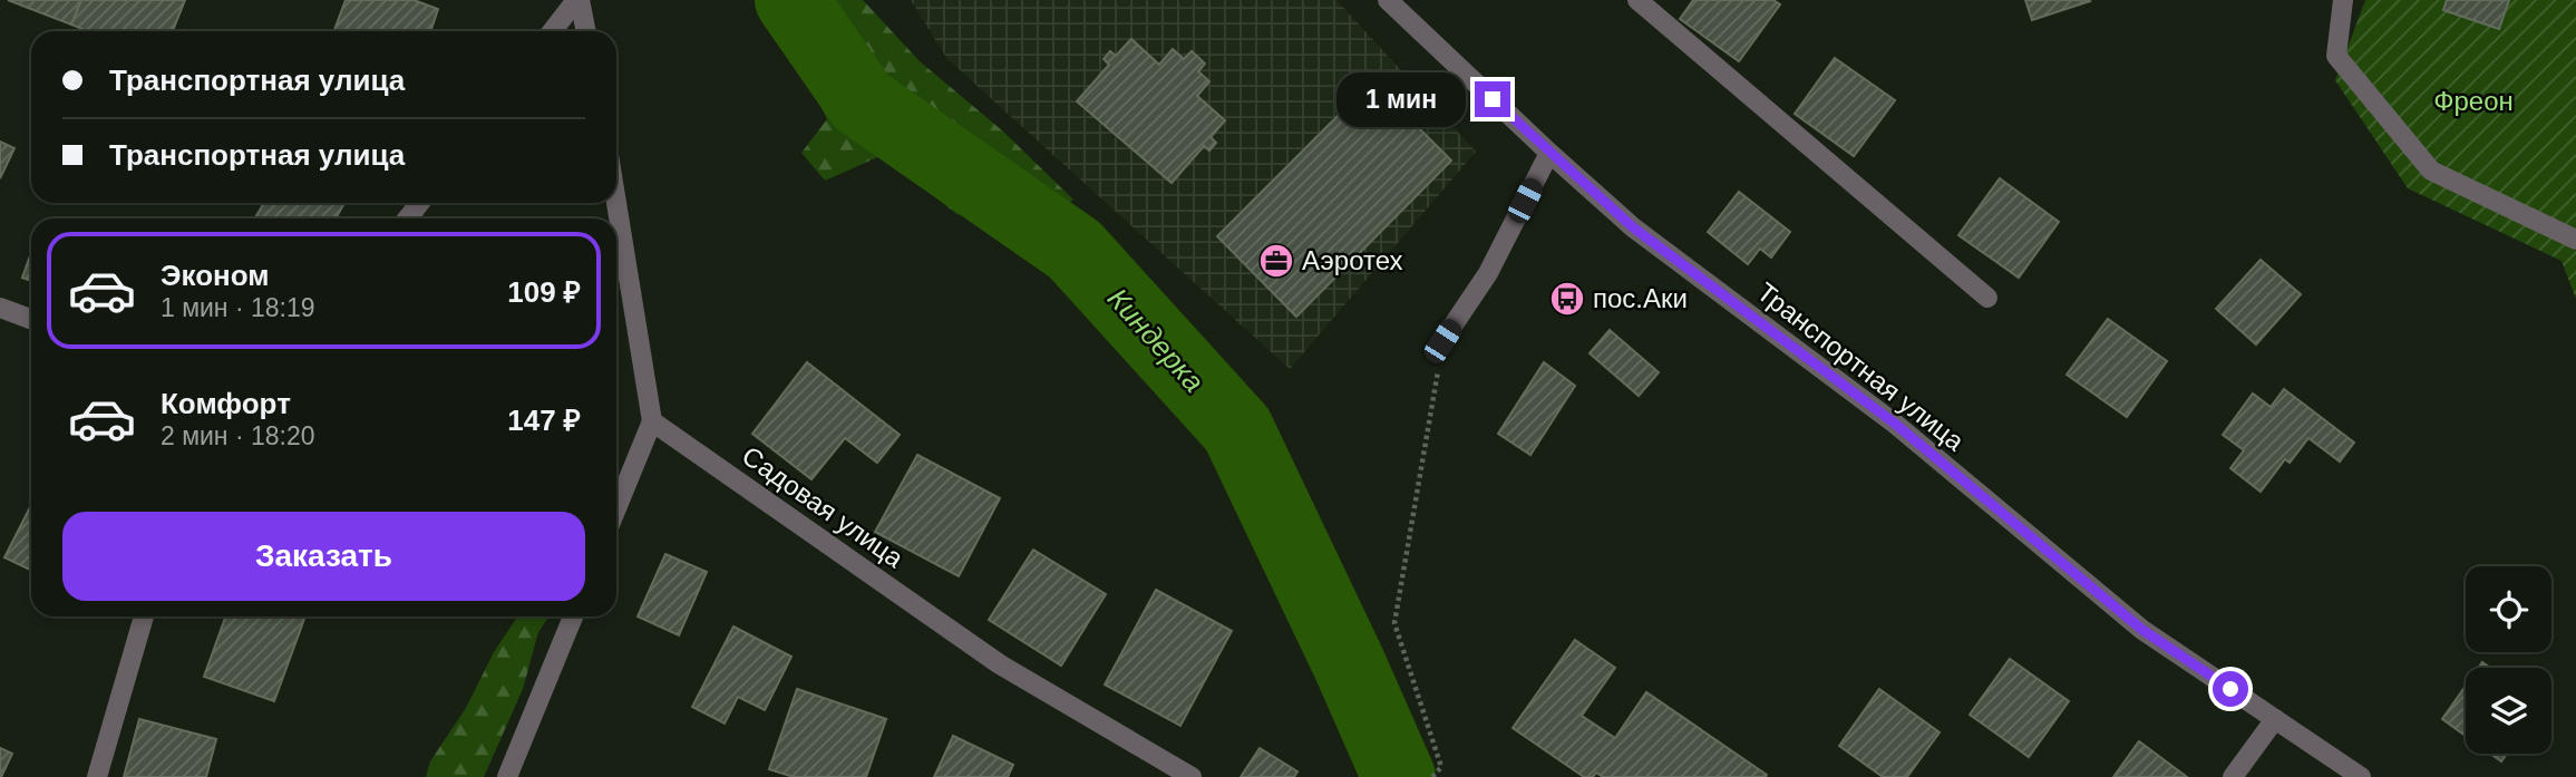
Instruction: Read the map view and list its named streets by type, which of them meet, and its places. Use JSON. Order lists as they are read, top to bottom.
{
  "streets": {
    "street": ["Транспортная улица", "Садовая улица"]
  },
  "water": ["Киндерка"],
  "parks": ["Фреон"],
  "places": {
    "office": ["Аэротех"],
    "bus stop": ["пос.Аки"]
  },
  "page": {
    "banner": ["Транспортная улица", "Транспортная улица"],
    "bubble": "1 мин",
    "list": [
      {
        "name": "Эконом",
        "note": "1 мин · 18:19",
        "value": "109 ₽"
      },
      {
        "name": "Комфорт",
        "note": "2 мин · 18:20",
        "value": "147 ₽"
      }
    ],
    "buttons": "Заказать"
  }
}
